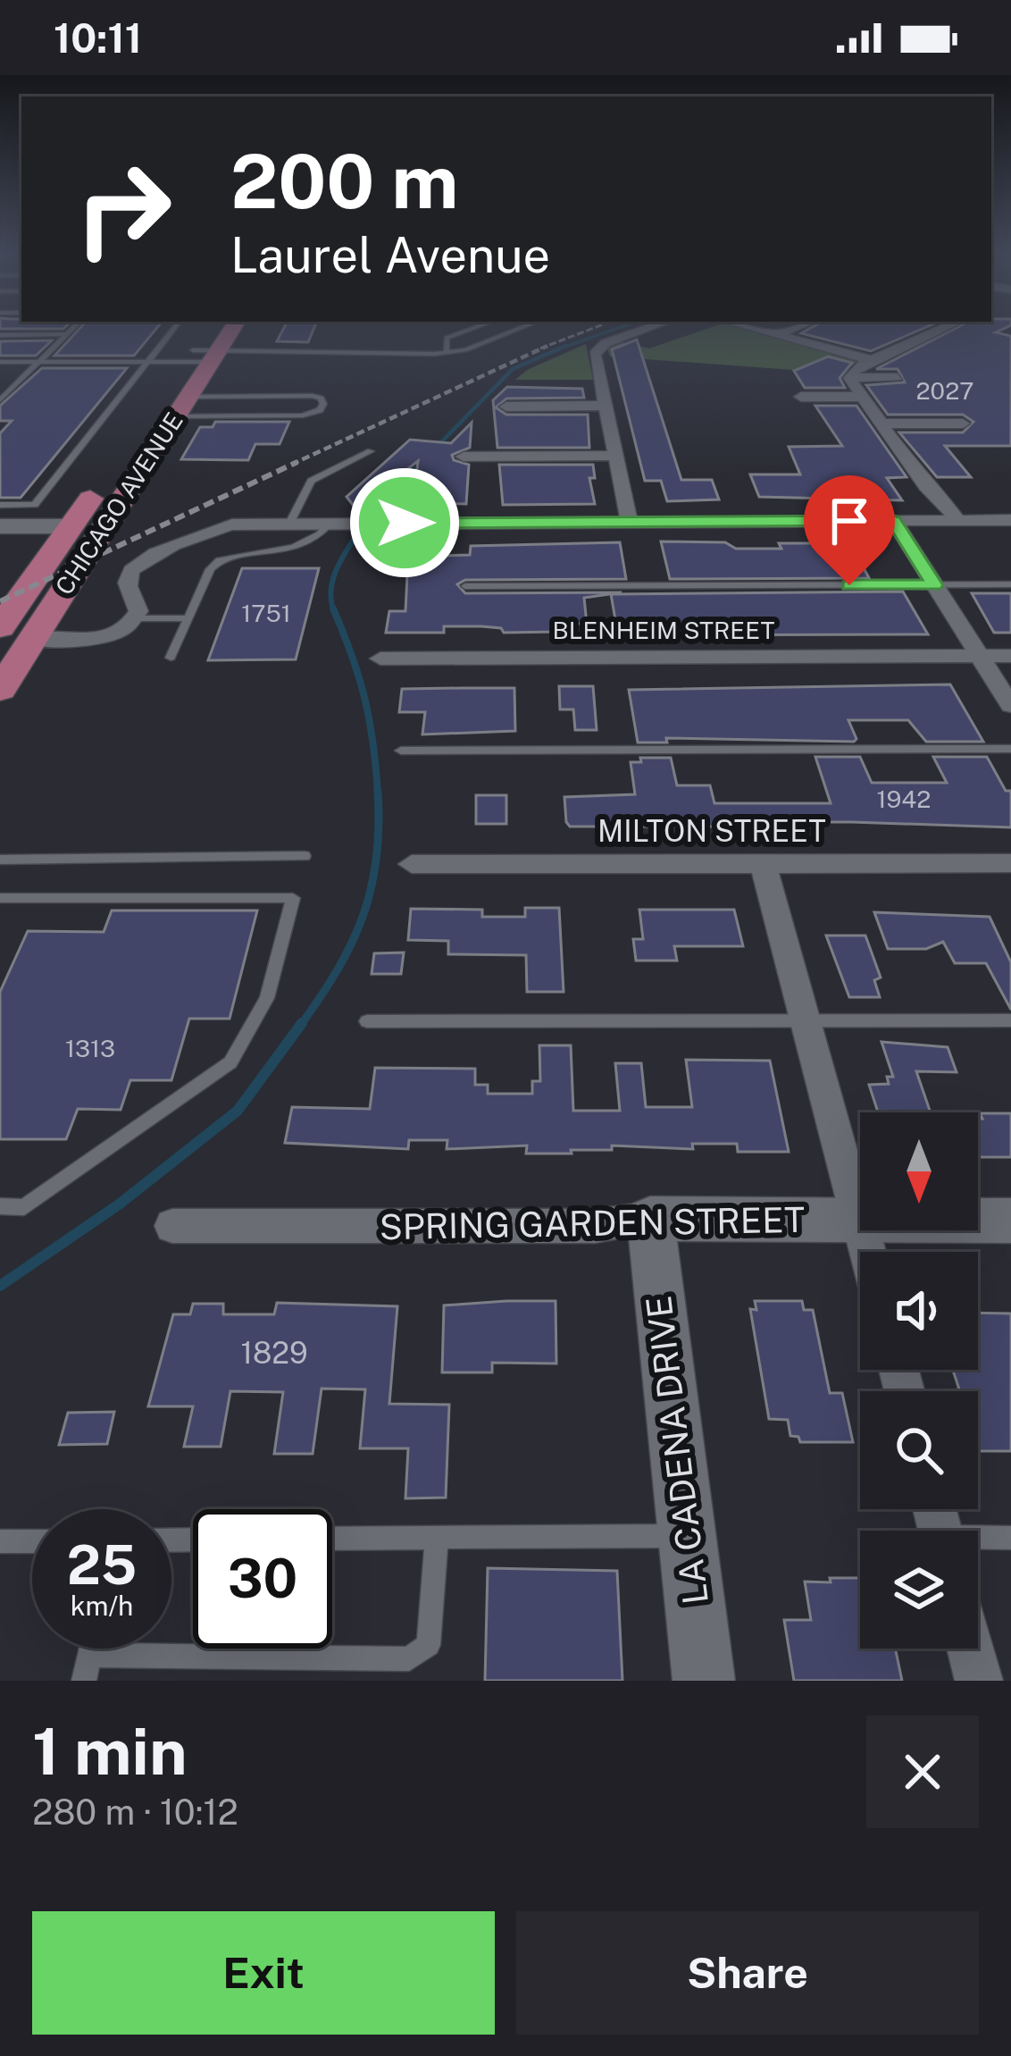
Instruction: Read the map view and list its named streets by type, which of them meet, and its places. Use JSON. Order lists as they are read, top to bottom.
{
  "streets": {
    "main road": ["CHICAGO AVENUE"],
    "street": [
      "BLENHEIM STREET",
      "MILTON STREET",
      "SPRING GARDEN STREET",
      "LA CADENA DRIVE"
    ]
  },
  "crossings": [
    ["SPRING GARDEN STREET", "LA CADENA DRIVE"]
  ],
  "house_numbers": [
    "2027",
    "1751",
    "1942",
    "1313",
    "1829"
  ],
  "north": "bottom",
  "page": {
    "status": "10:11",
    "turn": ["200 m", "Laurel Avenue"],
    "speed": "25 km/h",
    "limit": "30",
    "heading": ["1 min", "280 m · 10:12"],
    "buttons": ["Exit", "Share"]
  }
}
